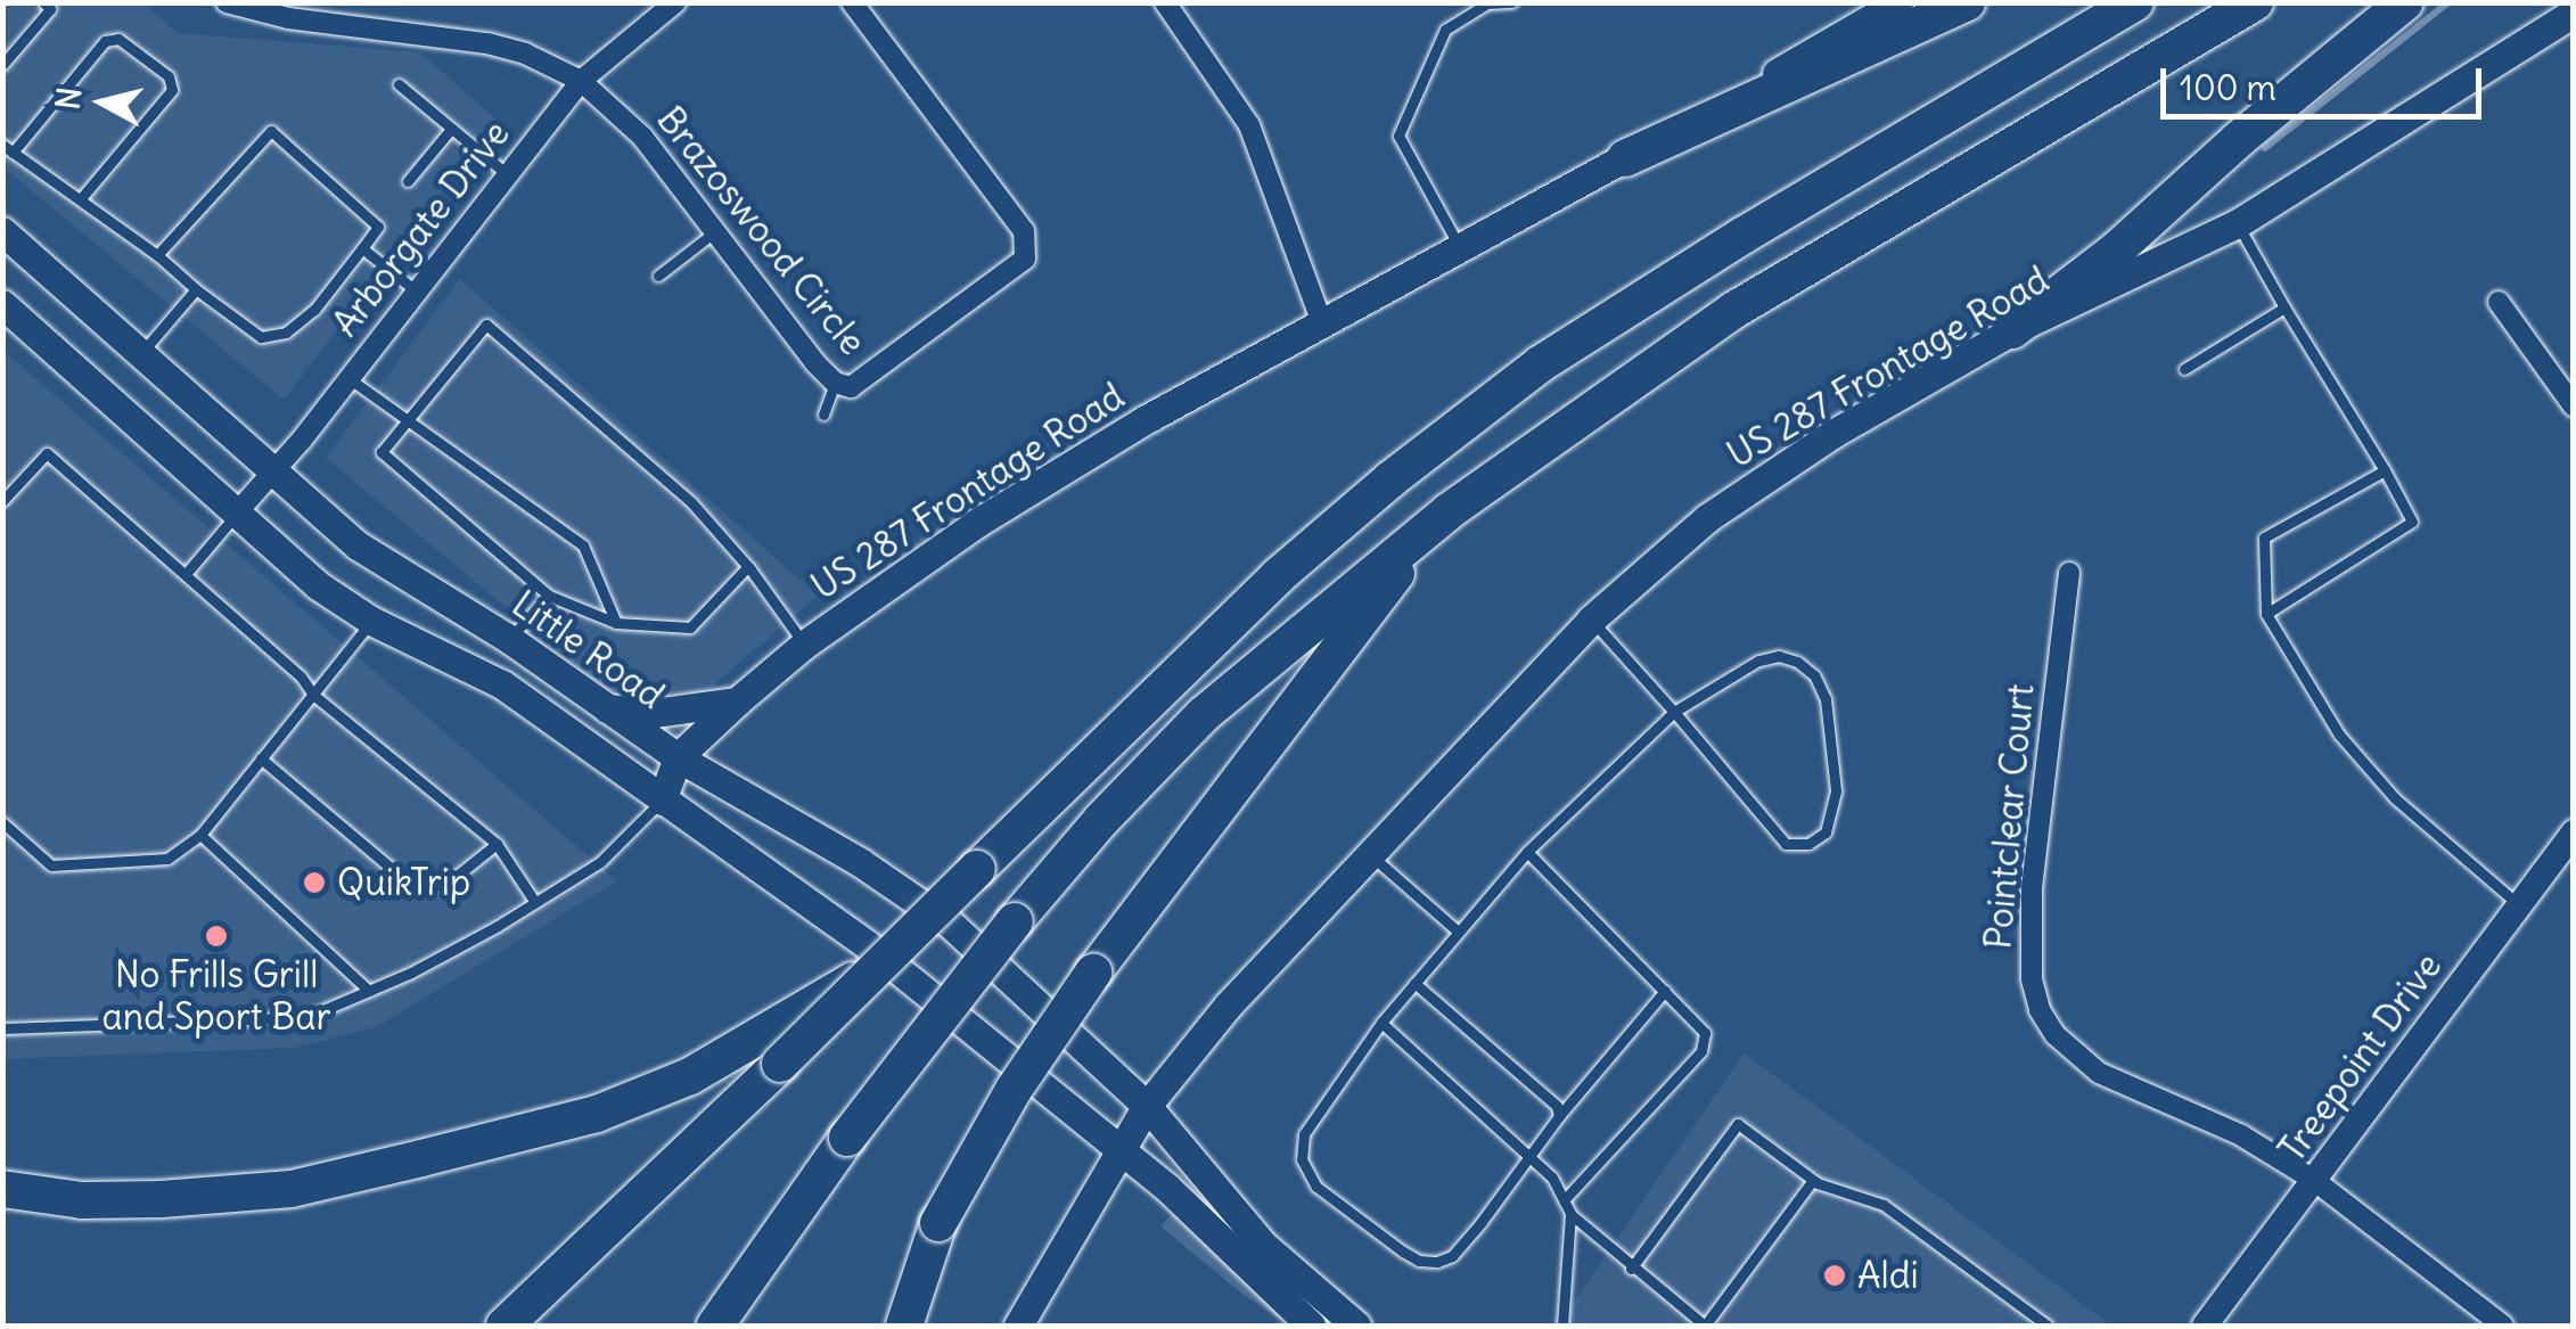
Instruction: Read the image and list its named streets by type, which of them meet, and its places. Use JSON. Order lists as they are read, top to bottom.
{
  "streets": {
    "main road": ["US 287 Frontage Road", "Little Road"],
    "street": [
      "Arborgate Drive",
      "Brazoswood Circle",
      "Pointclear Court",
      "Treepoint Drive"
    ]
  },
  "crossings": [
    ["Arborgate Drive", "Brazoswood Circle"],
    ["Arborgate Drive", "Little Road"],
    ["US 287 Frontage Road", "Little Road"],
    ["Pointclear Court", "Treepoint Drive"]
  ],
  "places": ["QuikTrip", "No Frills Grill and Sport Bar", "Aldi"],
  "scale_bar": "100 m",
  "north": "left"
}
